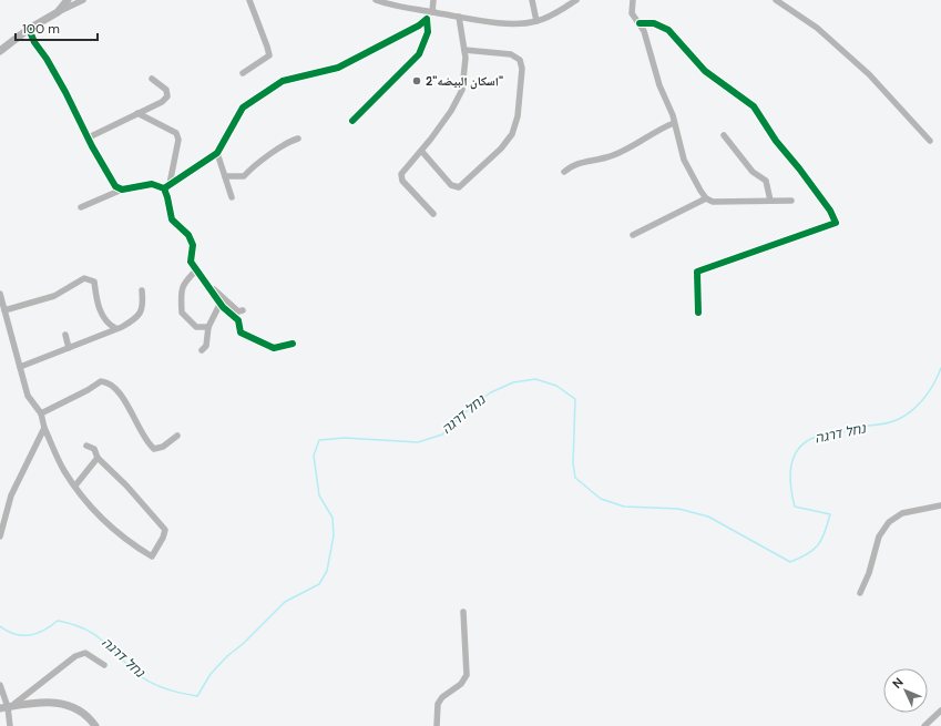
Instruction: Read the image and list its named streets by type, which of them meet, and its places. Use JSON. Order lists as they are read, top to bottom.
{
  "water": ["נחל דרגה"],
  "places": ["اسكان البيضه\"2\""],
  "scale_bar": "100 m",
  "north": "top left"
}
